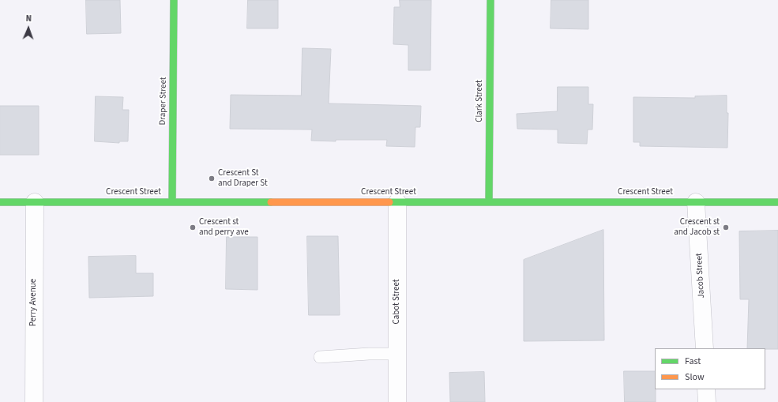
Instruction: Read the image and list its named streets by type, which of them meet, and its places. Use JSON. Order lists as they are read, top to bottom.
{
  "streets": {
    "main road": ["Draper Street", "Clark Street", "Crescent Street"],
    "street": ["Jacob Street", "Cabot Street", "Perry Avenue"]
  },
  "crossings": [
    ["Draper Street", "Crescent Street"],
    ["Clark Street", "Crescent Street"],
    ["Crescent Street", "Jacob Street"],
    ["Crescent Street", "Cabot Street"],
    ["Crescent Street", "Perry Avenue"]
  ],
  "places": ["Crescent St and Draper St", "Crescent st and perry ave", "Crescent st and Jacob st"],
  "legend": ["Fast", "Slow"],
  "north": "top"
}
